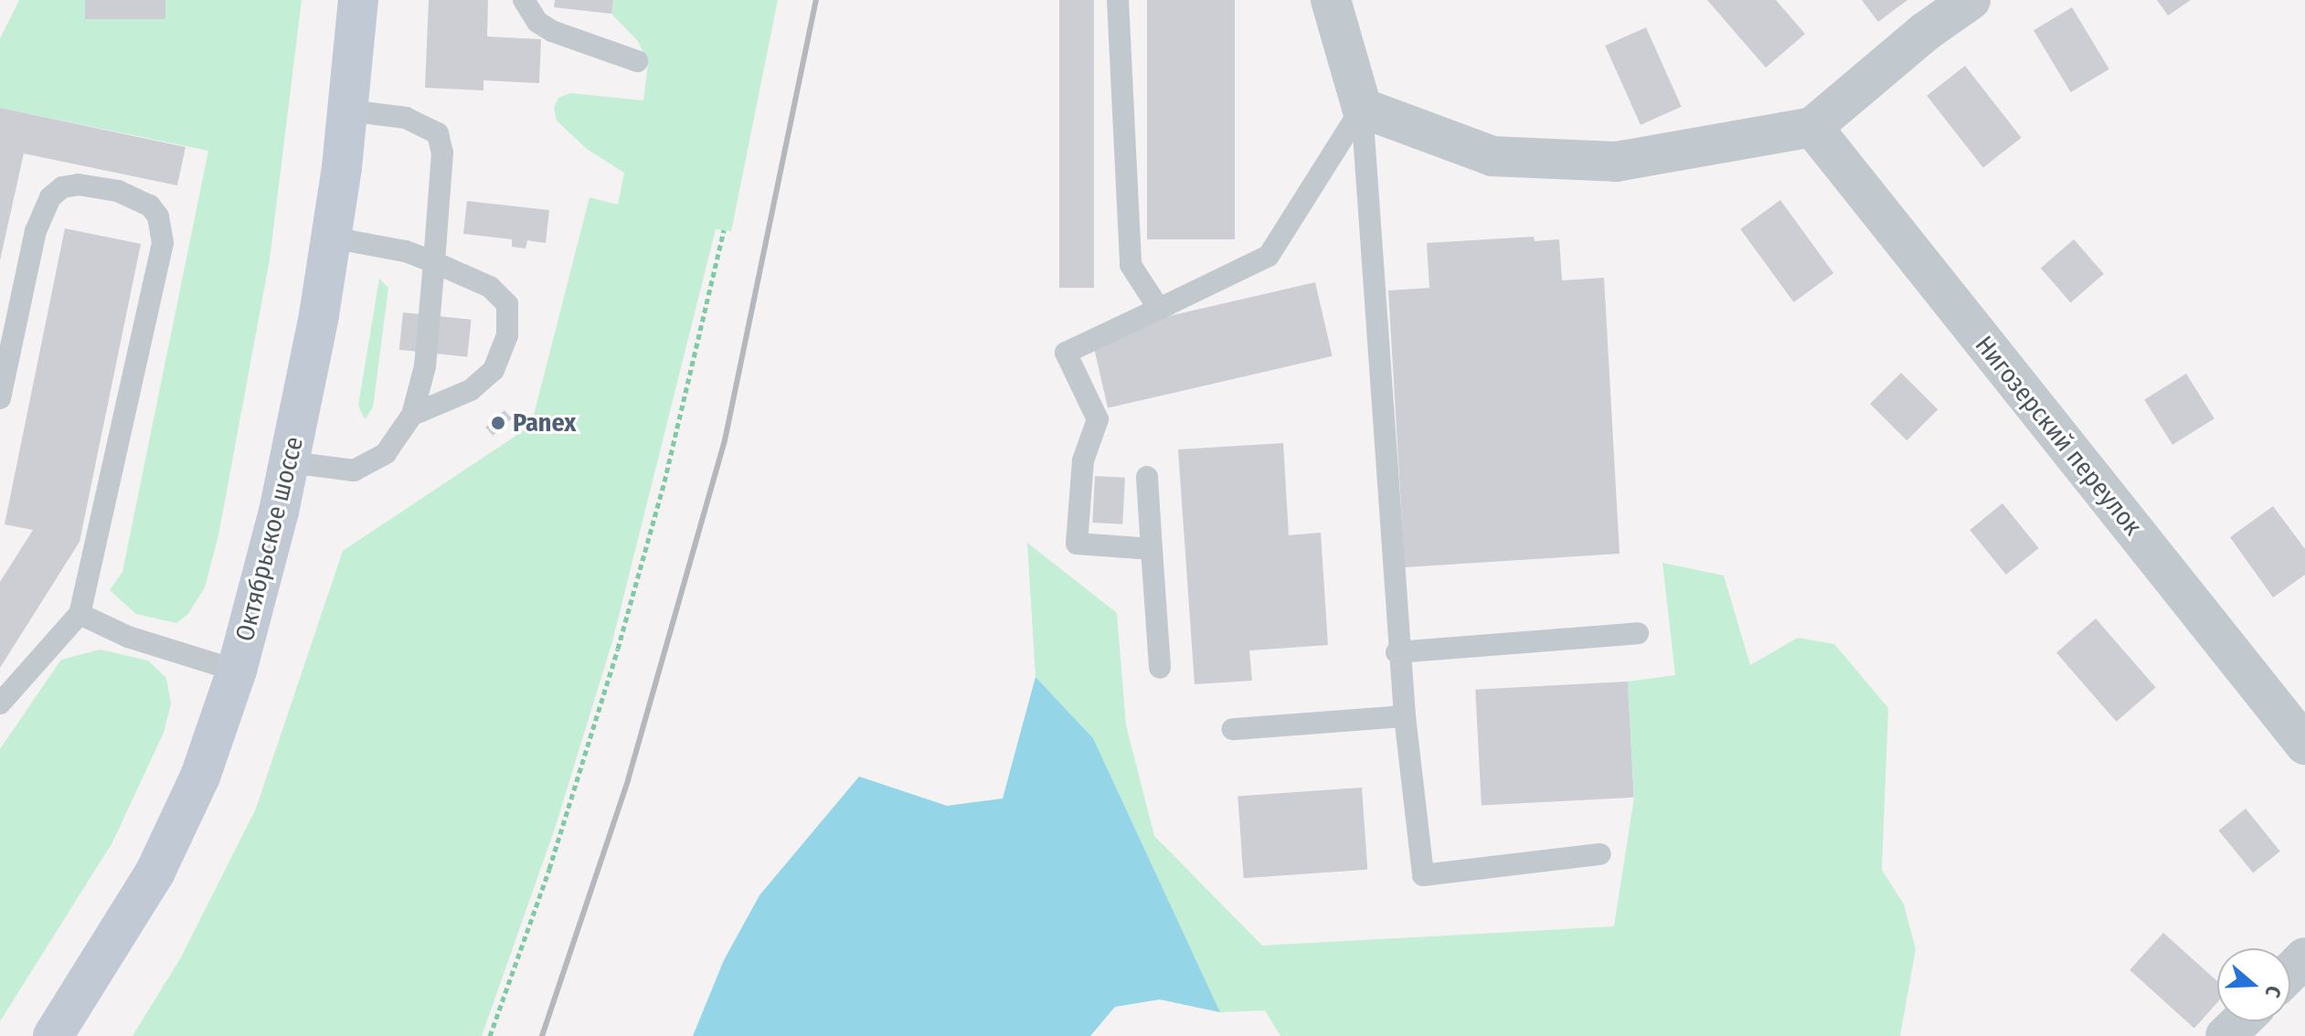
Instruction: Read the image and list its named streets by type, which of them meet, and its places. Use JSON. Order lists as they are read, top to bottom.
{
  "streets": {
    "street": ["Нигозерский переулок", "Октябрьское шоссе"]
  },
  "places": ["Panex"],
  "north": "right"
}
